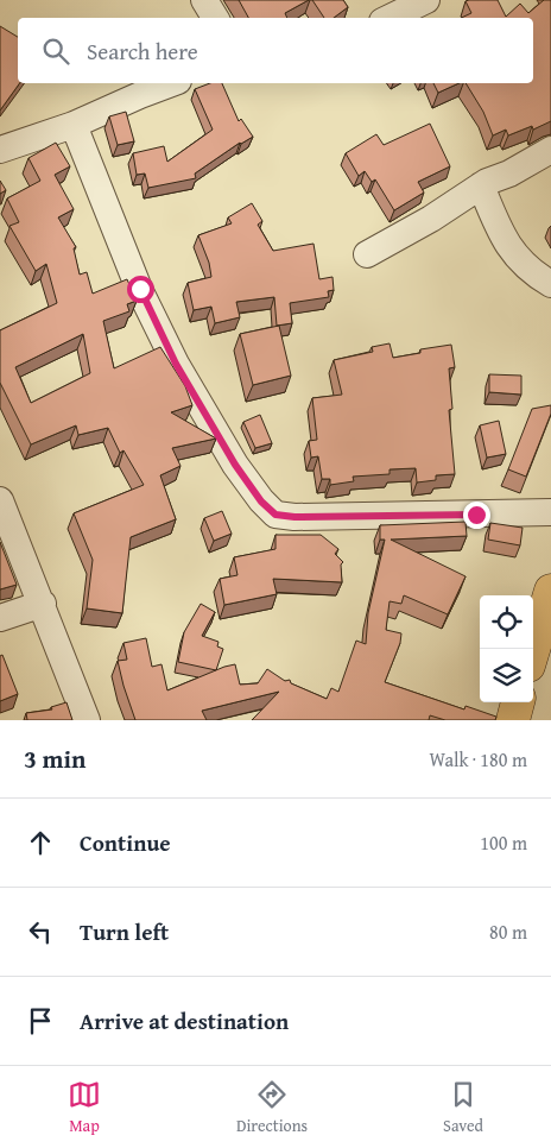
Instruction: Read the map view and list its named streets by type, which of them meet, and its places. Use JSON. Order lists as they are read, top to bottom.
{
  "page": {
    "search": "Search here",
    "heading": ["3 min", "Walk · 180 m"],
    "list": [
      ["Continue", "100 m"],
      ["Turn left", "80 m"],
      "Arrive at destination"
    ],
    "nav": ["Map", "Directions", "Saved"]
  }
}
